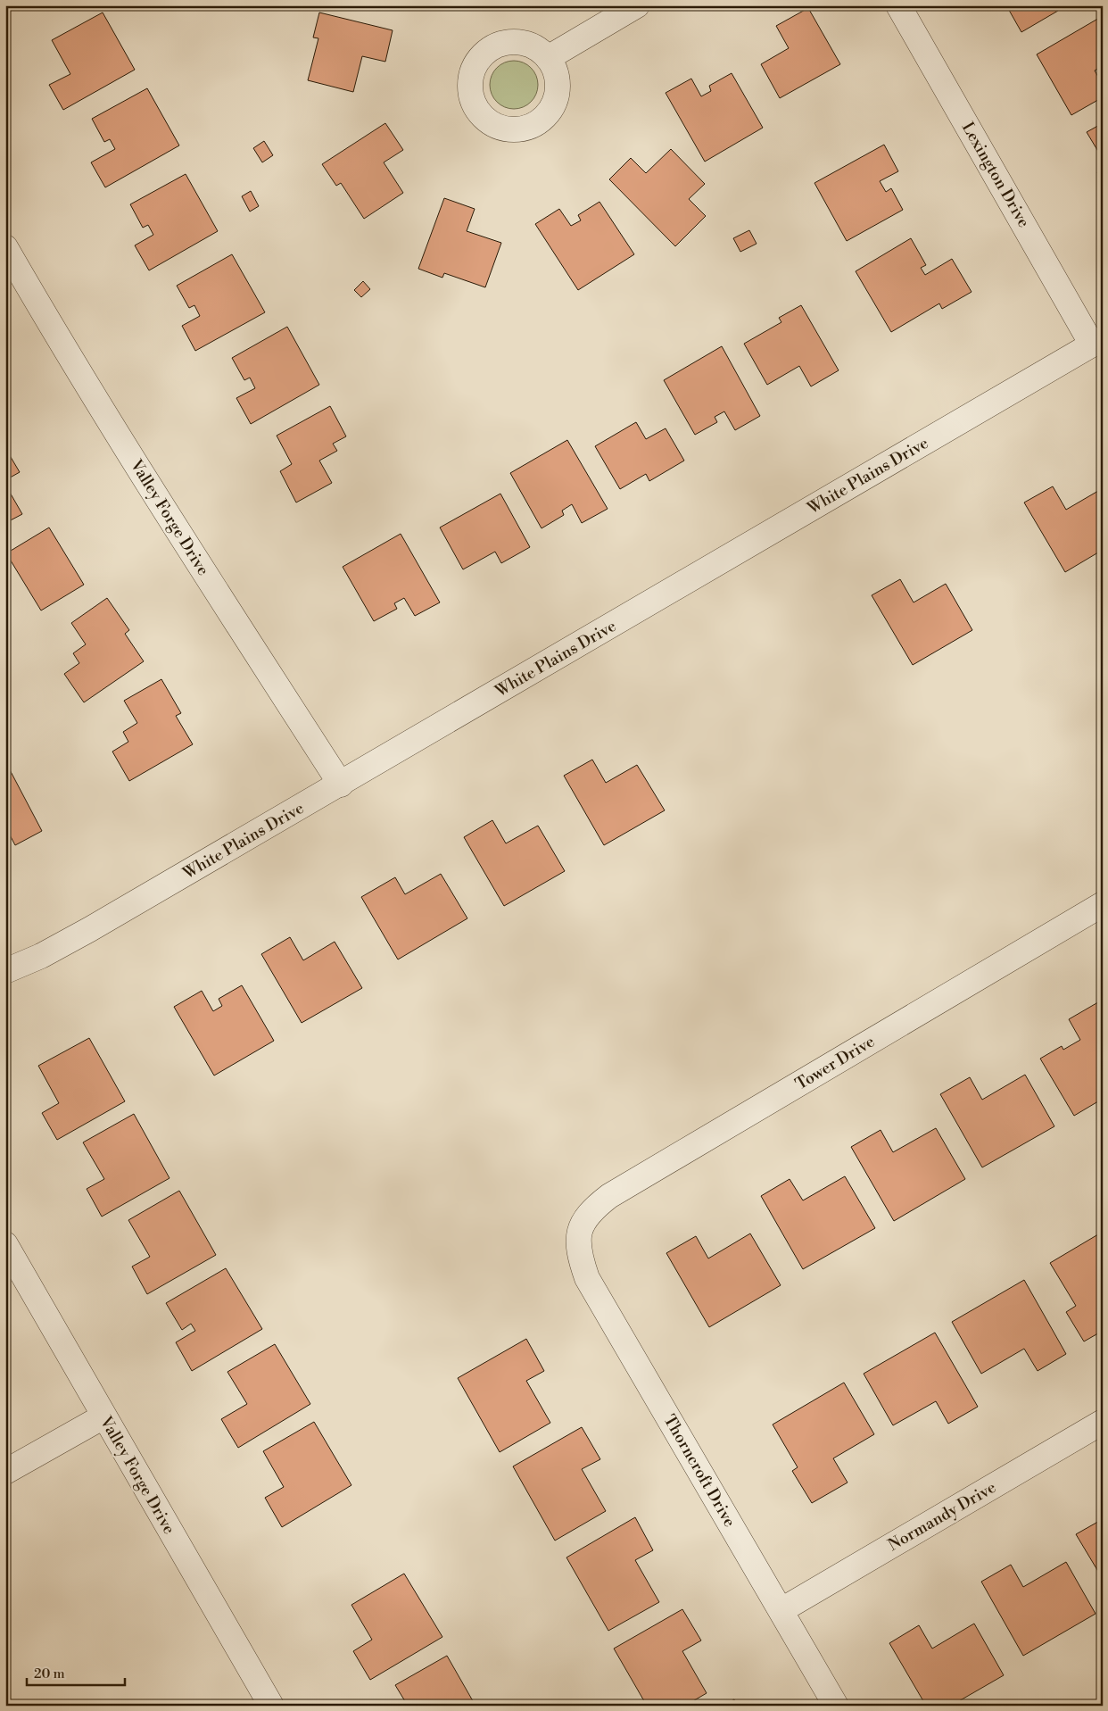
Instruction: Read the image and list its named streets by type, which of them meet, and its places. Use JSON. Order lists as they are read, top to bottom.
{
  "streets": {
    "street": [
      "Lexington Drive",
      "White Plains Drive",
      "Valley Forge Drive",
      "Tower Drive",
      "Thorncroft Drive",
      "Normandy Drive"
    ]
  },
  "crossings": [
    ["Lexington Drive", "White Plains Drive"],
    ["White Plains Drive", "Valley Forge Drive"],
    ["Tower Drive", "Thorncroft Drive"],
    ["Thorncroft Drive", "Normandy Drive"]
  ],
  "scale_bar": "20 m"
}
